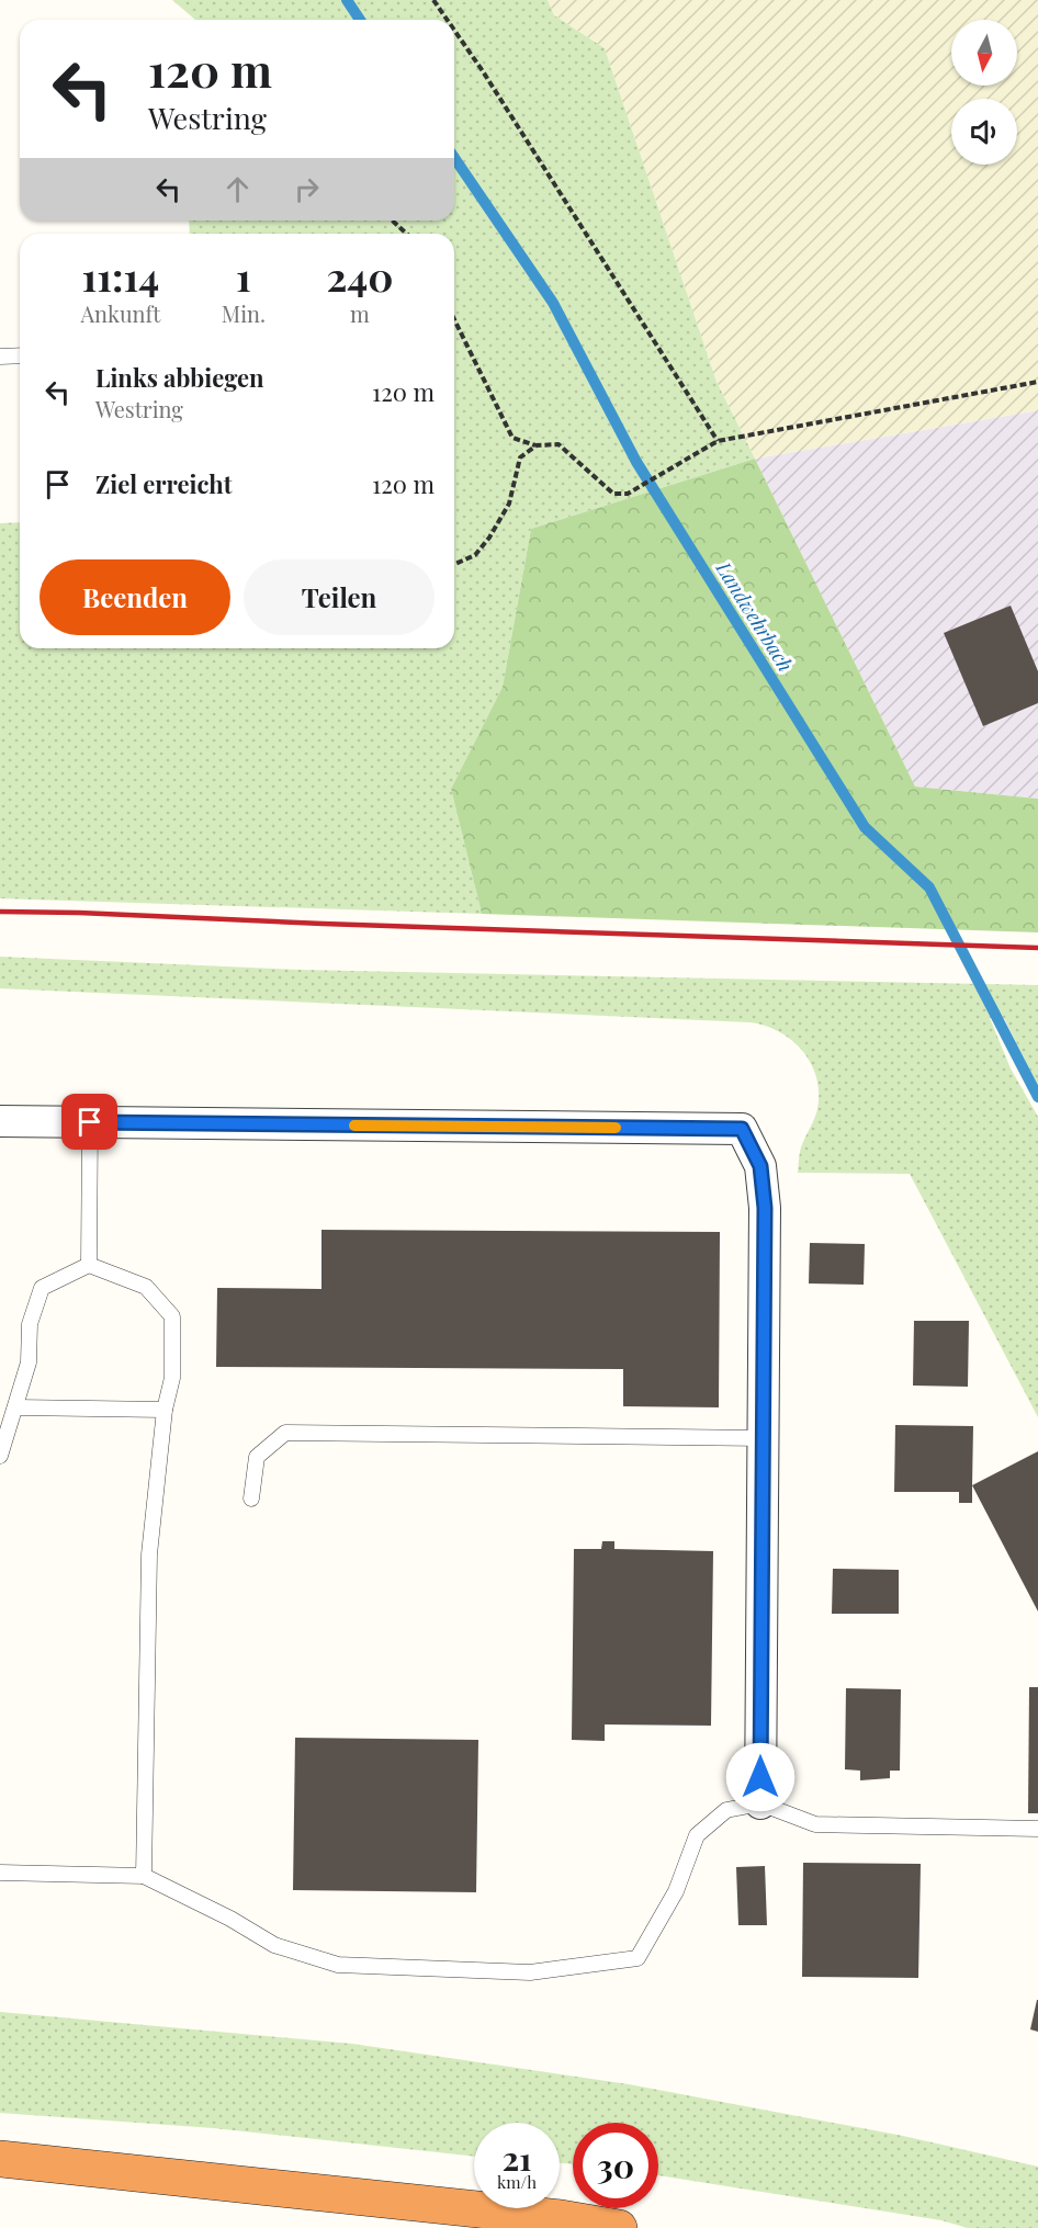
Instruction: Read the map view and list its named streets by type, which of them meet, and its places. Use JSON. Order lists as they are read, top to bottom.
{
  "water": ["Landwehrbach"],
  "north": "bottom",
  "page": {
    "turn": ["120 m", "Westring"],
    "eta": [
      "11:14",
      "Ankunft",
      "1",
      "Min.",
      "240",
      "m"
    ],
    "list": [
      {
        "name": "Links abbiegen",
        "note": "Westring",
        "value": "120 m"
      },
      {
        "name": "Ziel erreicht",
        "value": "120 m"
      }
    ],
    "buttons": ["Beenden", "Teilen"],
    "speed": "21 km/h",
    "limit": "30"
  }
}
